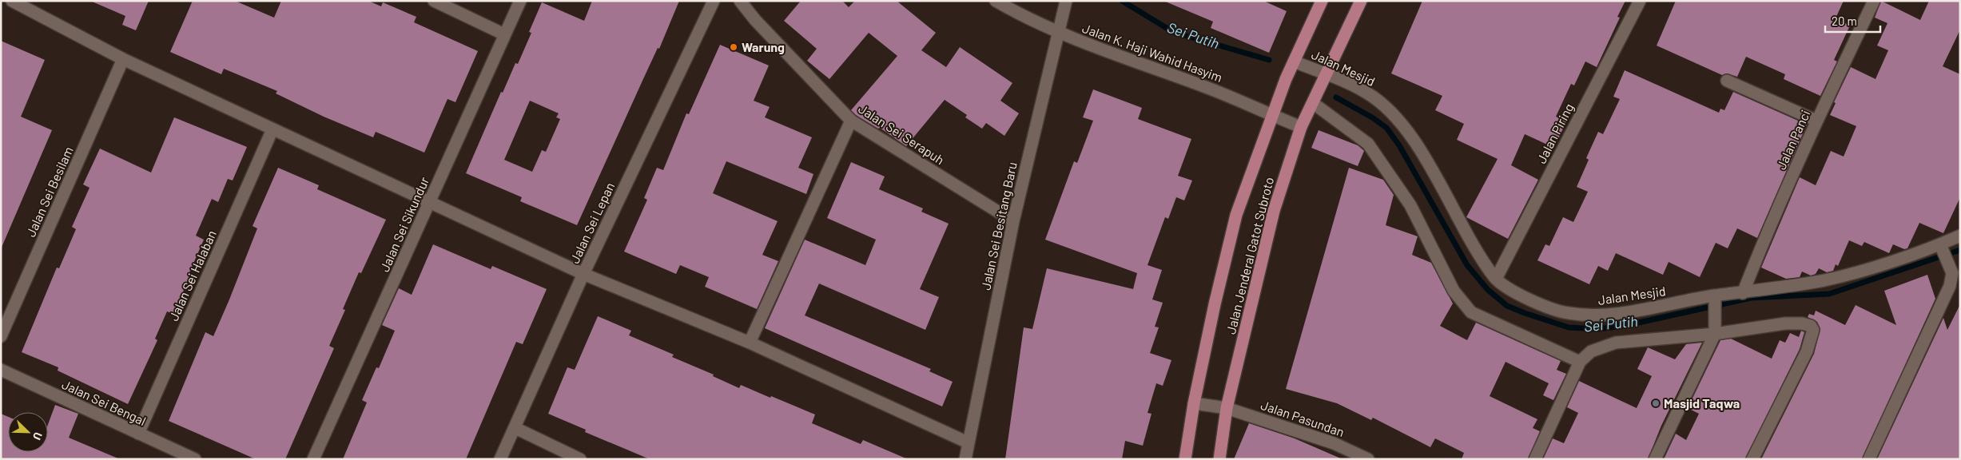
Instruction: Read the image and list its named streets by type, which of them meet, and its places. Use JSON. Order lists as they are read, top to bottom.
{
  "streets": {
    "main road": ["Jalan Jenderal Gatot Subroto"],
    "street": [
      "Jalan K. Haji Wahid Hasyim",
      "Jalan Mesjid",
      "Jalan Piring",
      "Jalan Sei Serapuh",
      "Jalan Panci",
      "Jalan Sei Besilam",
      "Jalan Sei Lepan",
      "Jalan Sei Sikundur",
      "Jalan Sei Besitang Baru",
      "Jalan Sei Halaban",
      "Jalan Sei Bengal",
      "Jalan Pasundan"
    ]
  },
  "crossings": [
    ["Jalan K. Haji Wahid Hasyim", "Jalan Sei Besitang Baru"],
    ["Jalan K. Haji Wahid Hasyim", "Jalan Jenderal Gatot Subroto"],
    ["Jalan Mesjid", "Jalan Piring"],
    ["Jalan Mesjid", "Jalan Panci"],
    ["Jalan Mesjid", "Jalan Jenderal Gatot Subroto"],
    ["Jalan Sei Serapuh", "Jalan Sei Besitang Baru"],
    ["Jalan Jenderal Gatot Subroto", "Jalan Pasundan"],
    ["Jalan Sei Halaban", "Jalan Sei Bengal"]
  ],
  "water": ["Sei Putih"],
  "places": ["Warung", "Masjid Taqwa"],
  "scale_bar": "20 m",
  "north": "bottom right"
}
